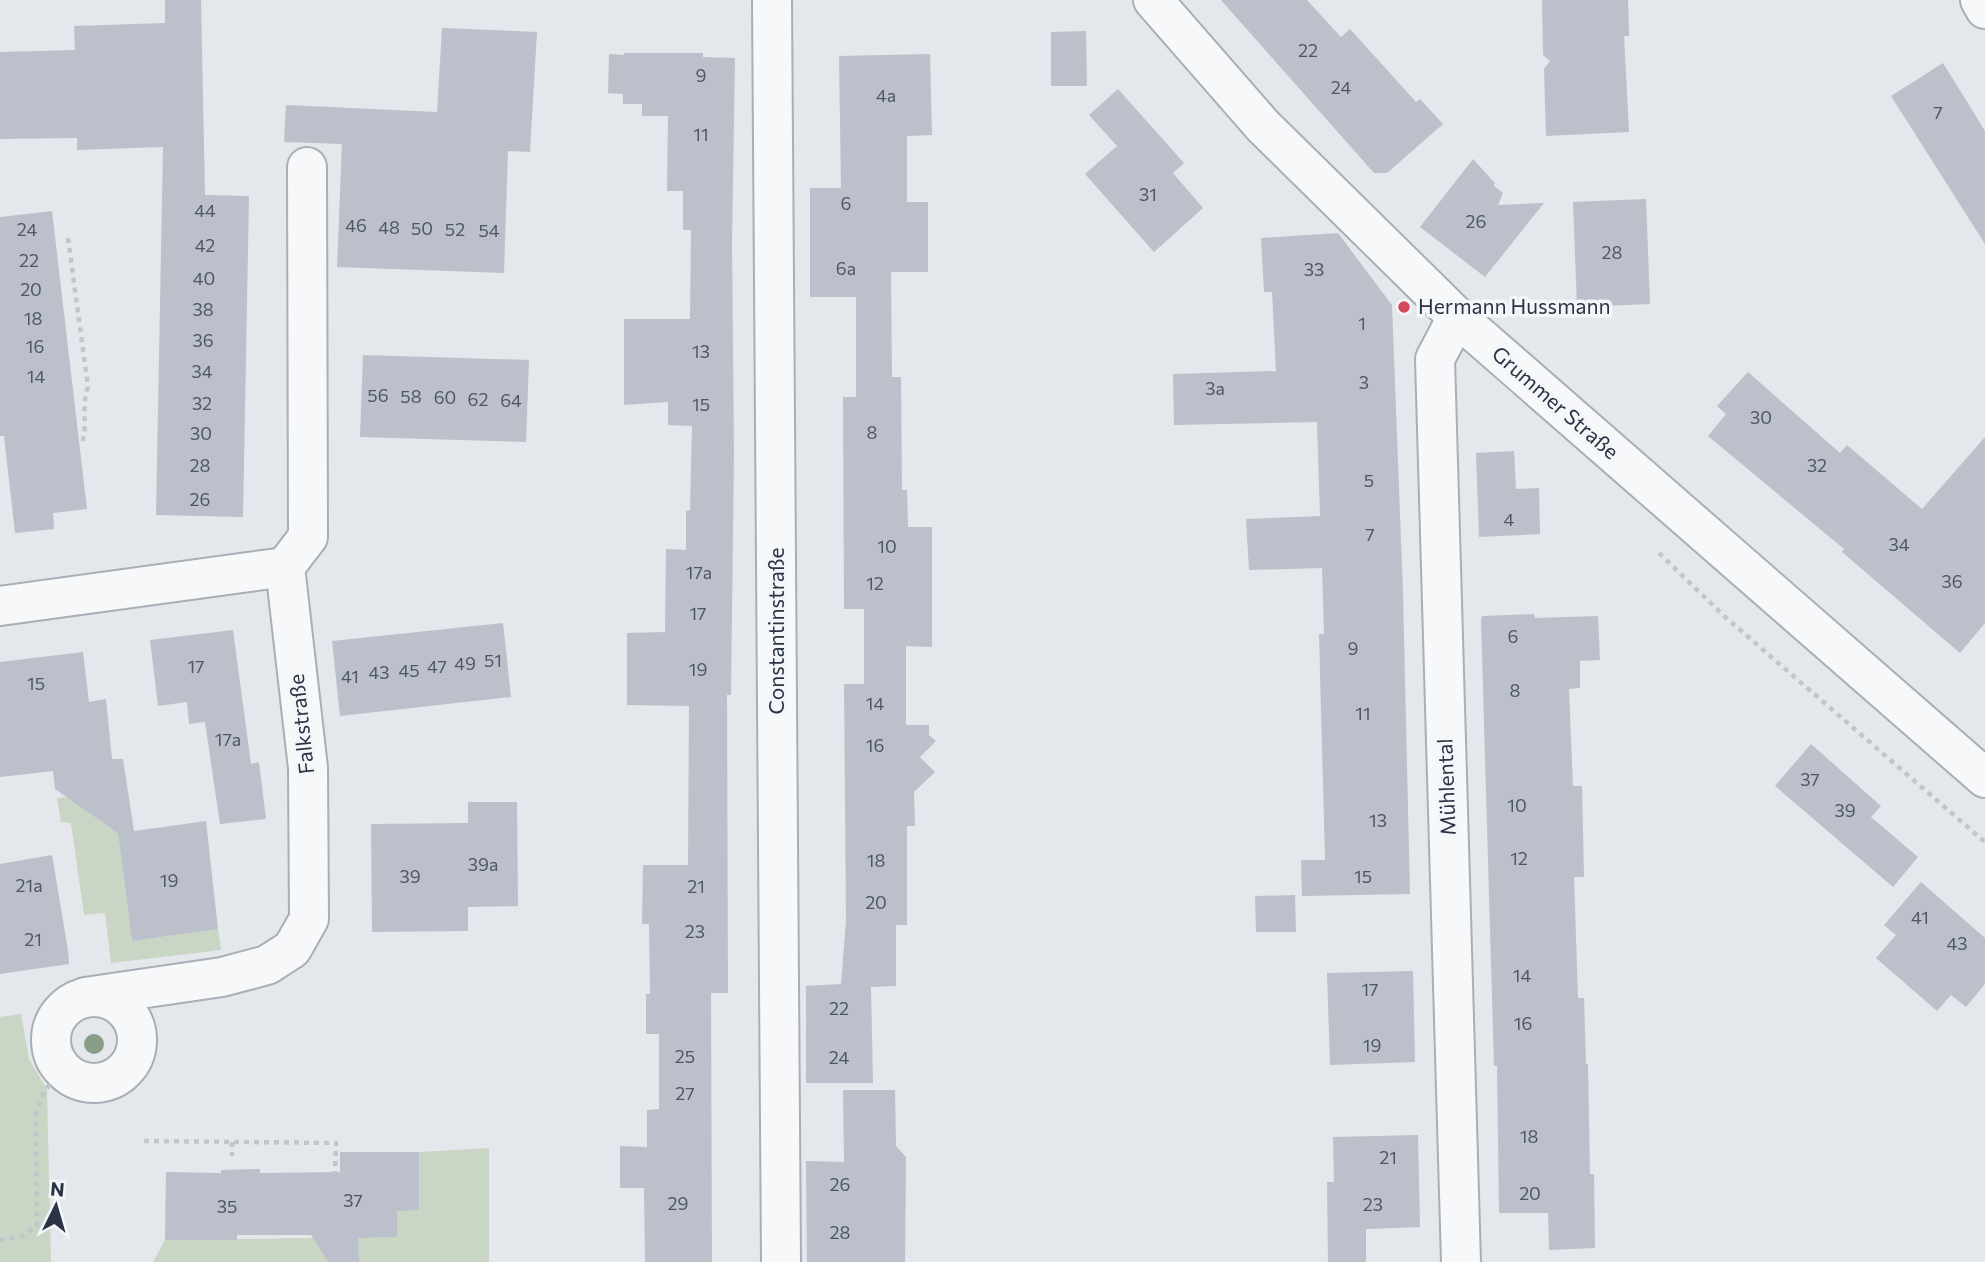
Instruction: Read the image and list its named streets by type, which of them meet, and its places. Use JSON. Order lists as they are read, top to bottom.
{
  "streets": {
    "street": [
      "Grummer Straße",
      "Constantinstraße",
      "Falkstraße",
      "Mühlental"
    ]
  },
  "crossings": [
    ["Grummer Straße", "Mühlental"]
  ],
  "places": ["Hermann Hussmann"],
  "house_numbers": [
    "22",
    "9",
    "24",
    "4a",
    "7",
    "11",
    "31",
    "6",
    "44",
    "26",
    "46",
    "48",
    "50",
    "24",
    "52",
    "54",
    "42",
    "28",
    "22",
    "6a",
    "33",
    "40",
    "20",
    "38",
    "18",
    "1",
    "36",
    "16",
    "13",
    "34",
    "14",
    "3",
    "3a",
    "56",
    "58",
    "60",
    "62",
    "64",
    "32",
    "15",
    "30",
    "8",
    "30",
    "28",
    "32",
    "5",
    "26",
    "4",
    "7",
    "34",
    "10",
    "17a",
    "36",
    "12",
    "17",
    "6",
    "9",
    "51",
    "49",
    "17",
    "47",
    "19",
    "45",
    "43",
    "41",
    "15",
    "8",
    "14",
    "11",
    "17a",
    "16",
    "37",
    "10",
    "39",
    "13",
    "12",
    "18",
    "39a",
    "39",
    "15",
    "19",
    "21a",
    "21",
    "20",
    "41",
    "23",
    "21",
    "43",
    "14",
    "17",
    "22",
    "16",
    "19",
    "25",
    "24",
    "27",
    "18",
    "21",
    "26",
    "20",
    "37",
    "29",
    "23",
    "35",
    "28"
  ],
  "north": "top"
}
